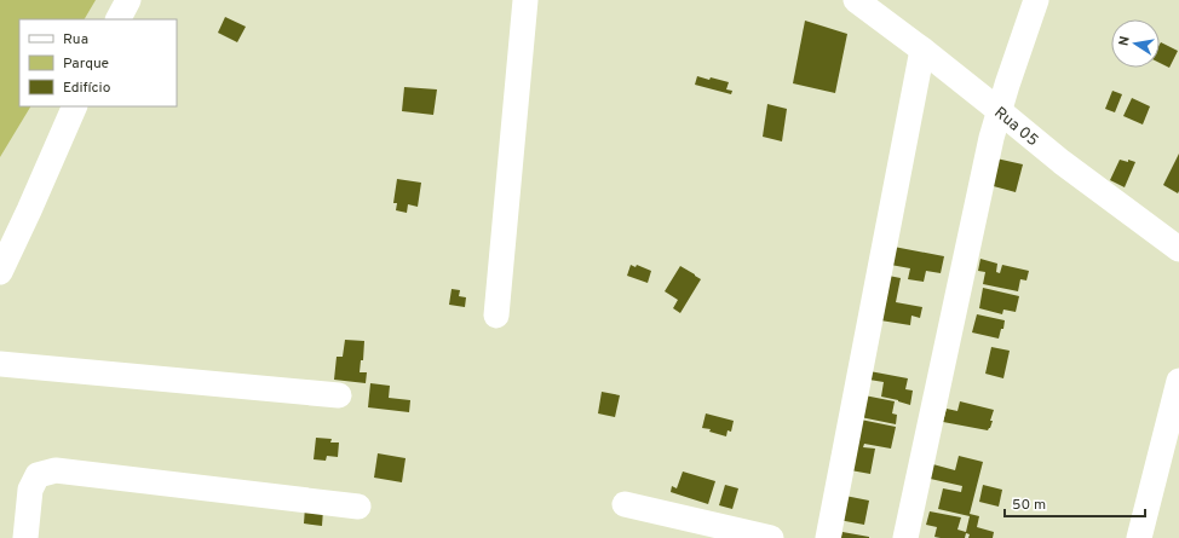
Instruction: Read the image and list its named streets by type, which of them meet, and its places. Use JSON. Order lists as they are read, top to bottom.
{
  "streets": {
    "street": ["Rua 05"]
  },
  "legend": ["Rua", "Parque", "Edifício"],
  "scale_bar": "50 m",
  "north": "left"
}
